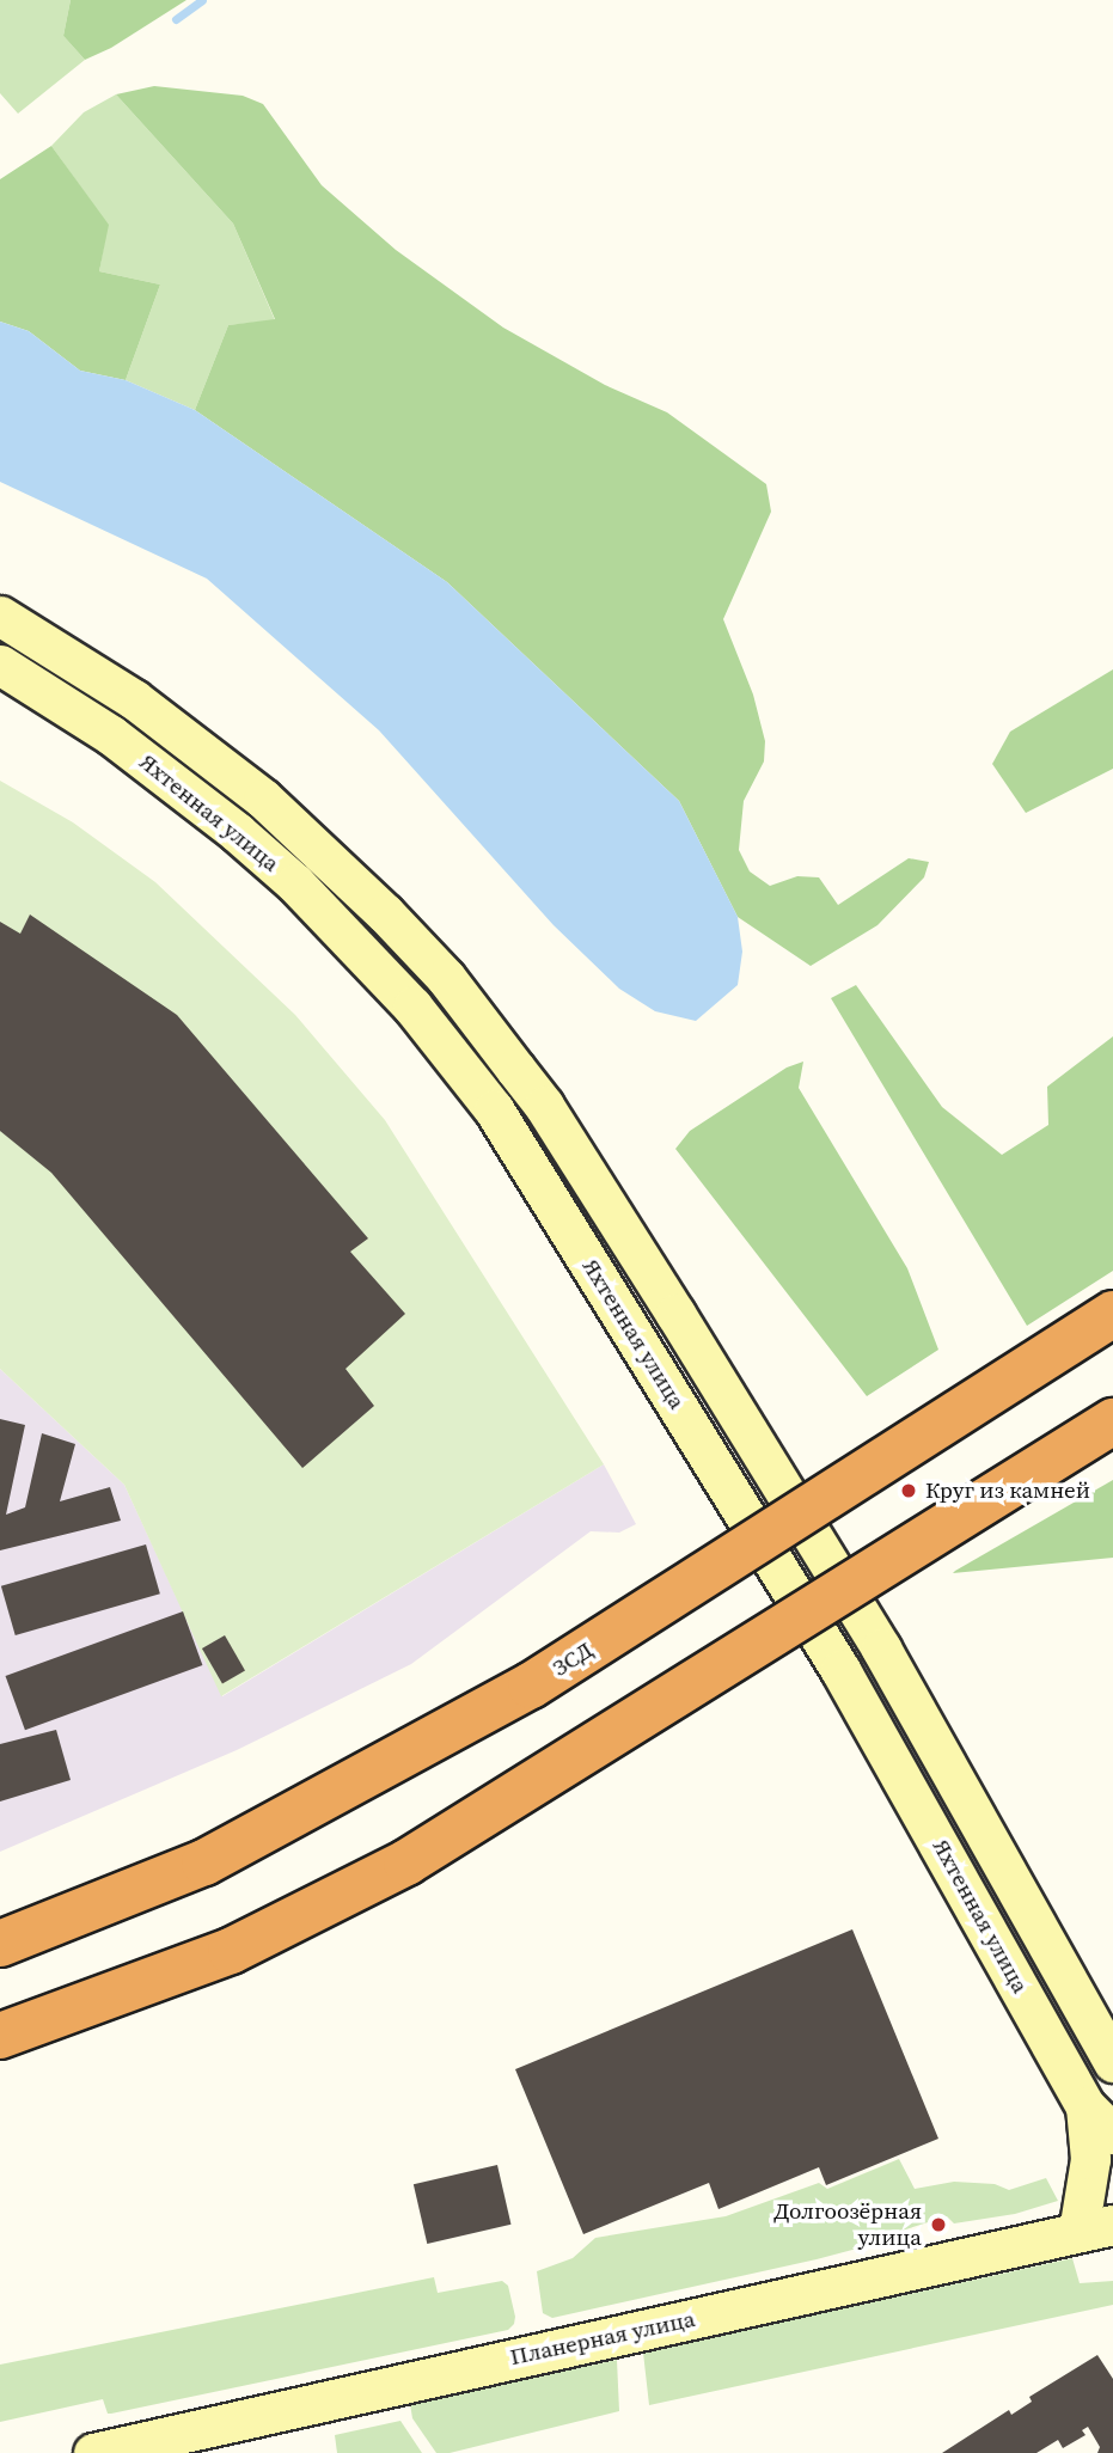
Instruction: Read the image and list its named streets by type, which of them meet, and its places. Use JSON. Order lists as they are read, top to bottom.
{
  "streets": {
    "highway": ["ЗСД"],
    "main road": ["Яхтенная улица", "Планерная улица"]
  },
  "places": ["Круг из камней", "Долгоозёрная улица"]
}
